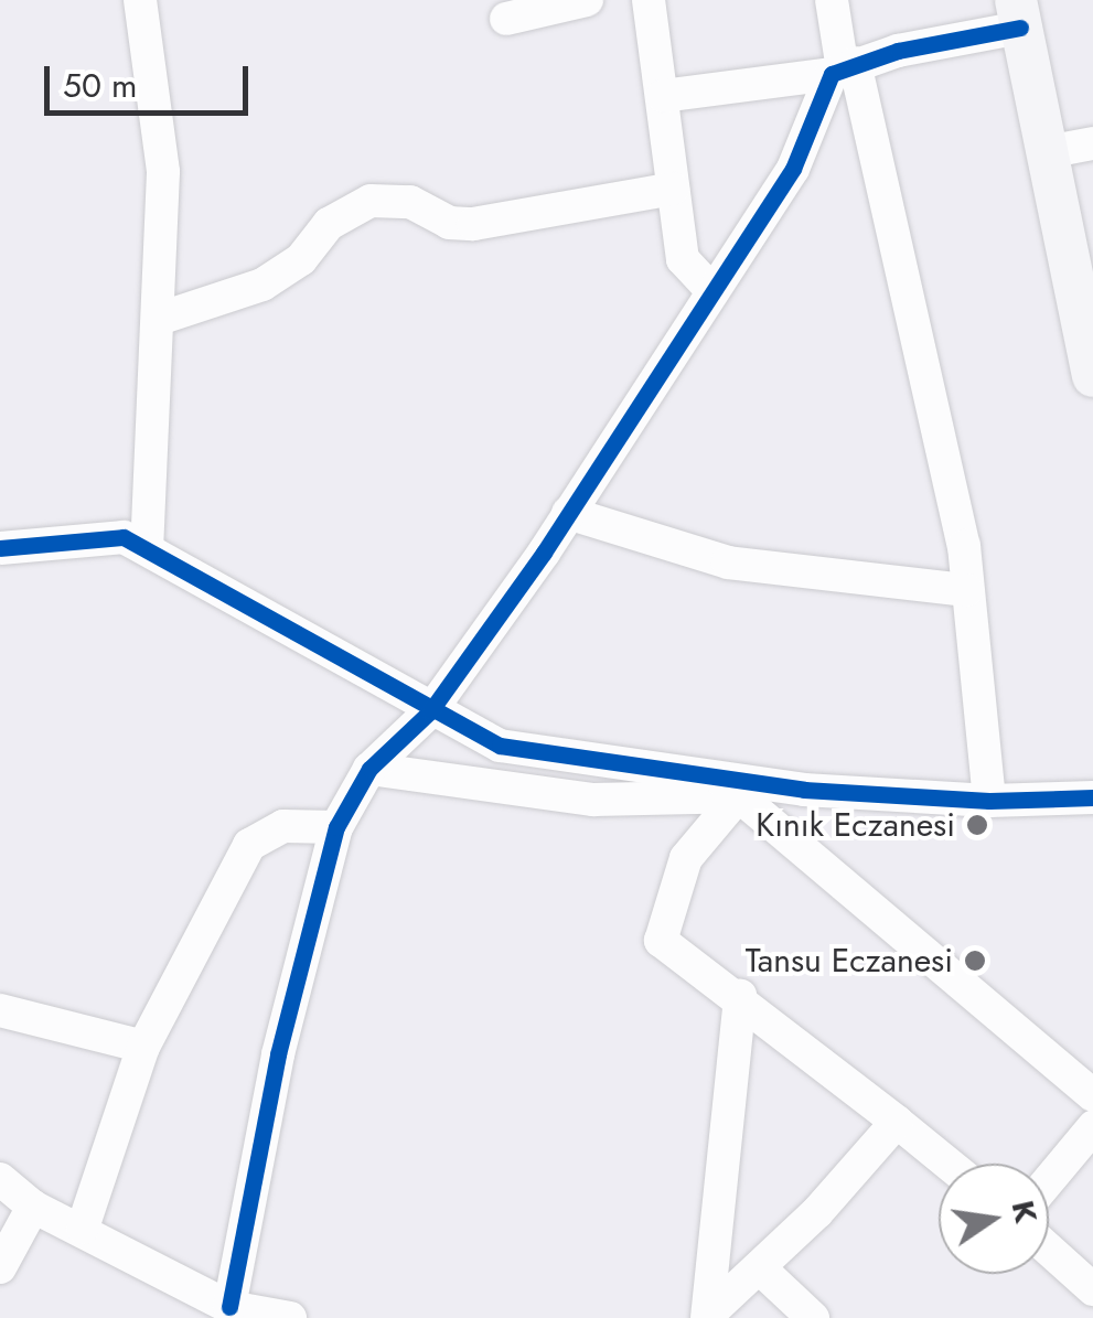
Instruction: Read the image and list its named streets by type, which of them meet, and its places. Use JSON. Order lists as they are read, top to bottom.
{
  "places": ["Kınık Eczanesi", "Tansu Eczanesi"],
  "scale_bar": "50 m",
  "north": "right"
}
